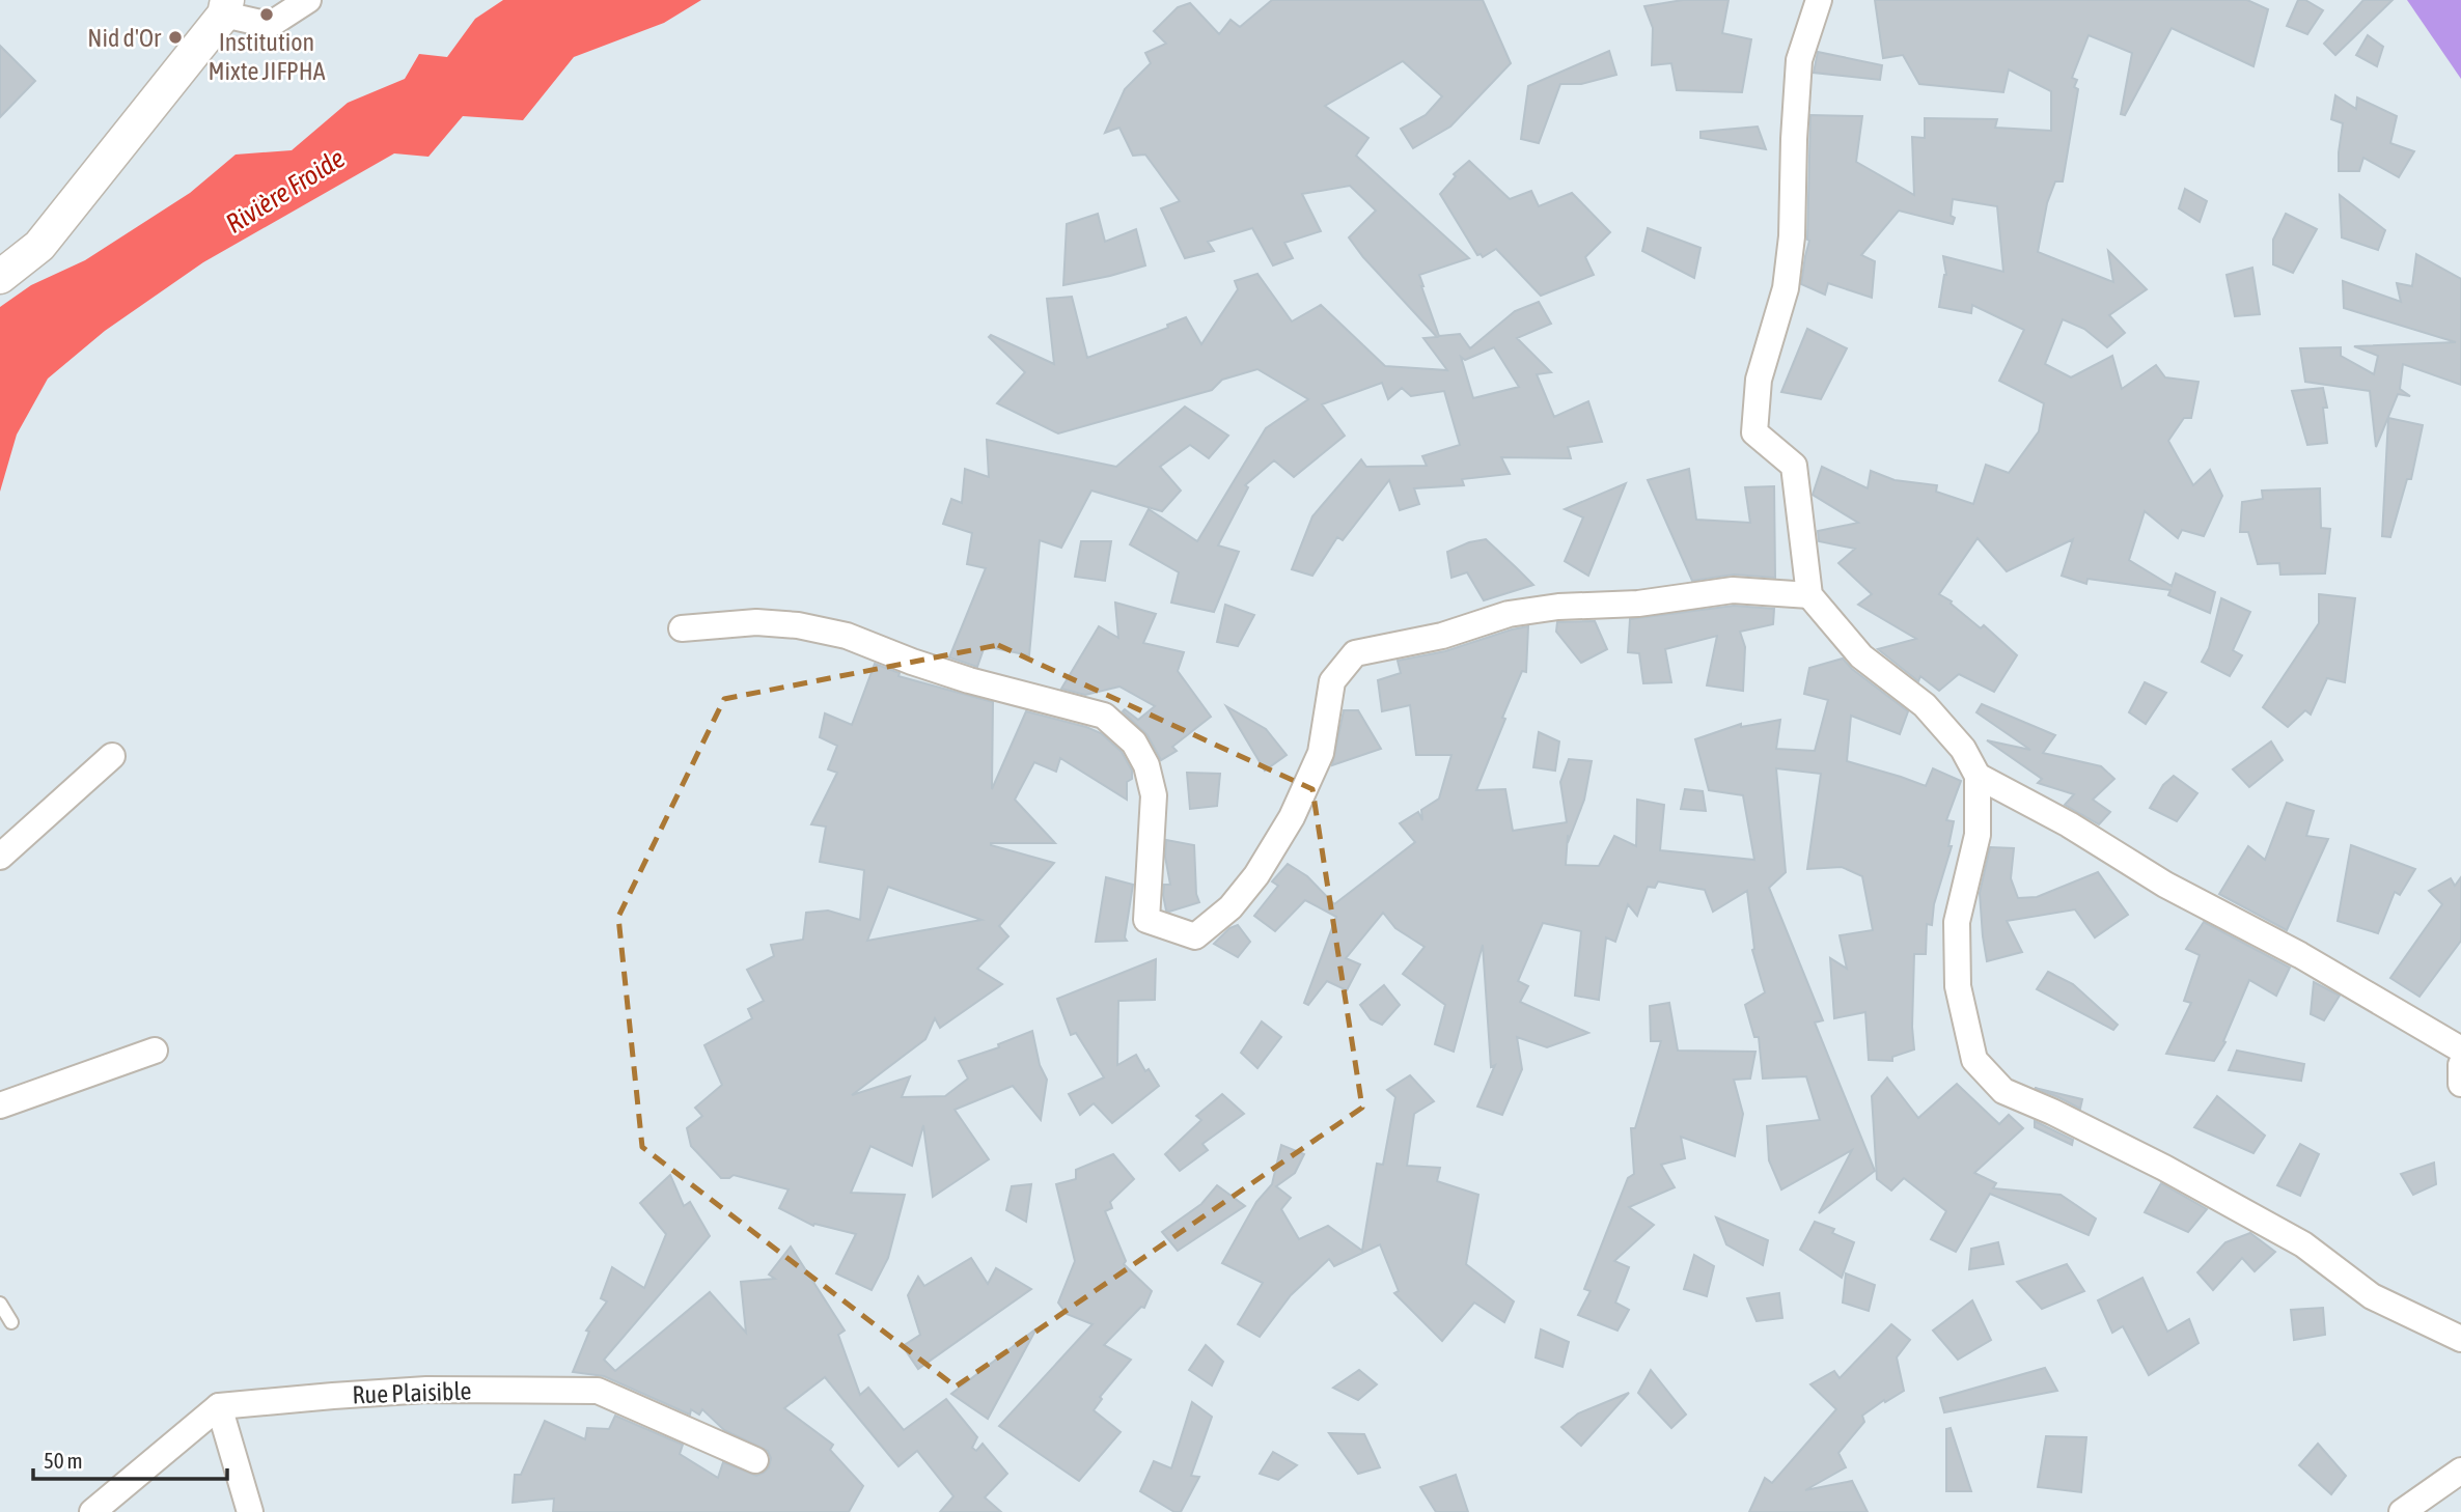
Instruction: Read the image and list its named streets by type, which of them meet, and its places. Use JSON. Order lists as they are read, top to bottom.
{
  "streets": {
    "street": ["Rue Plaisible"]
  },
  "water": ["Rivière Froide"],
  "places": ["Institution Mixte JIFPHA", "Nid d'Or"],
  "scale_bar": "50 m"
}
